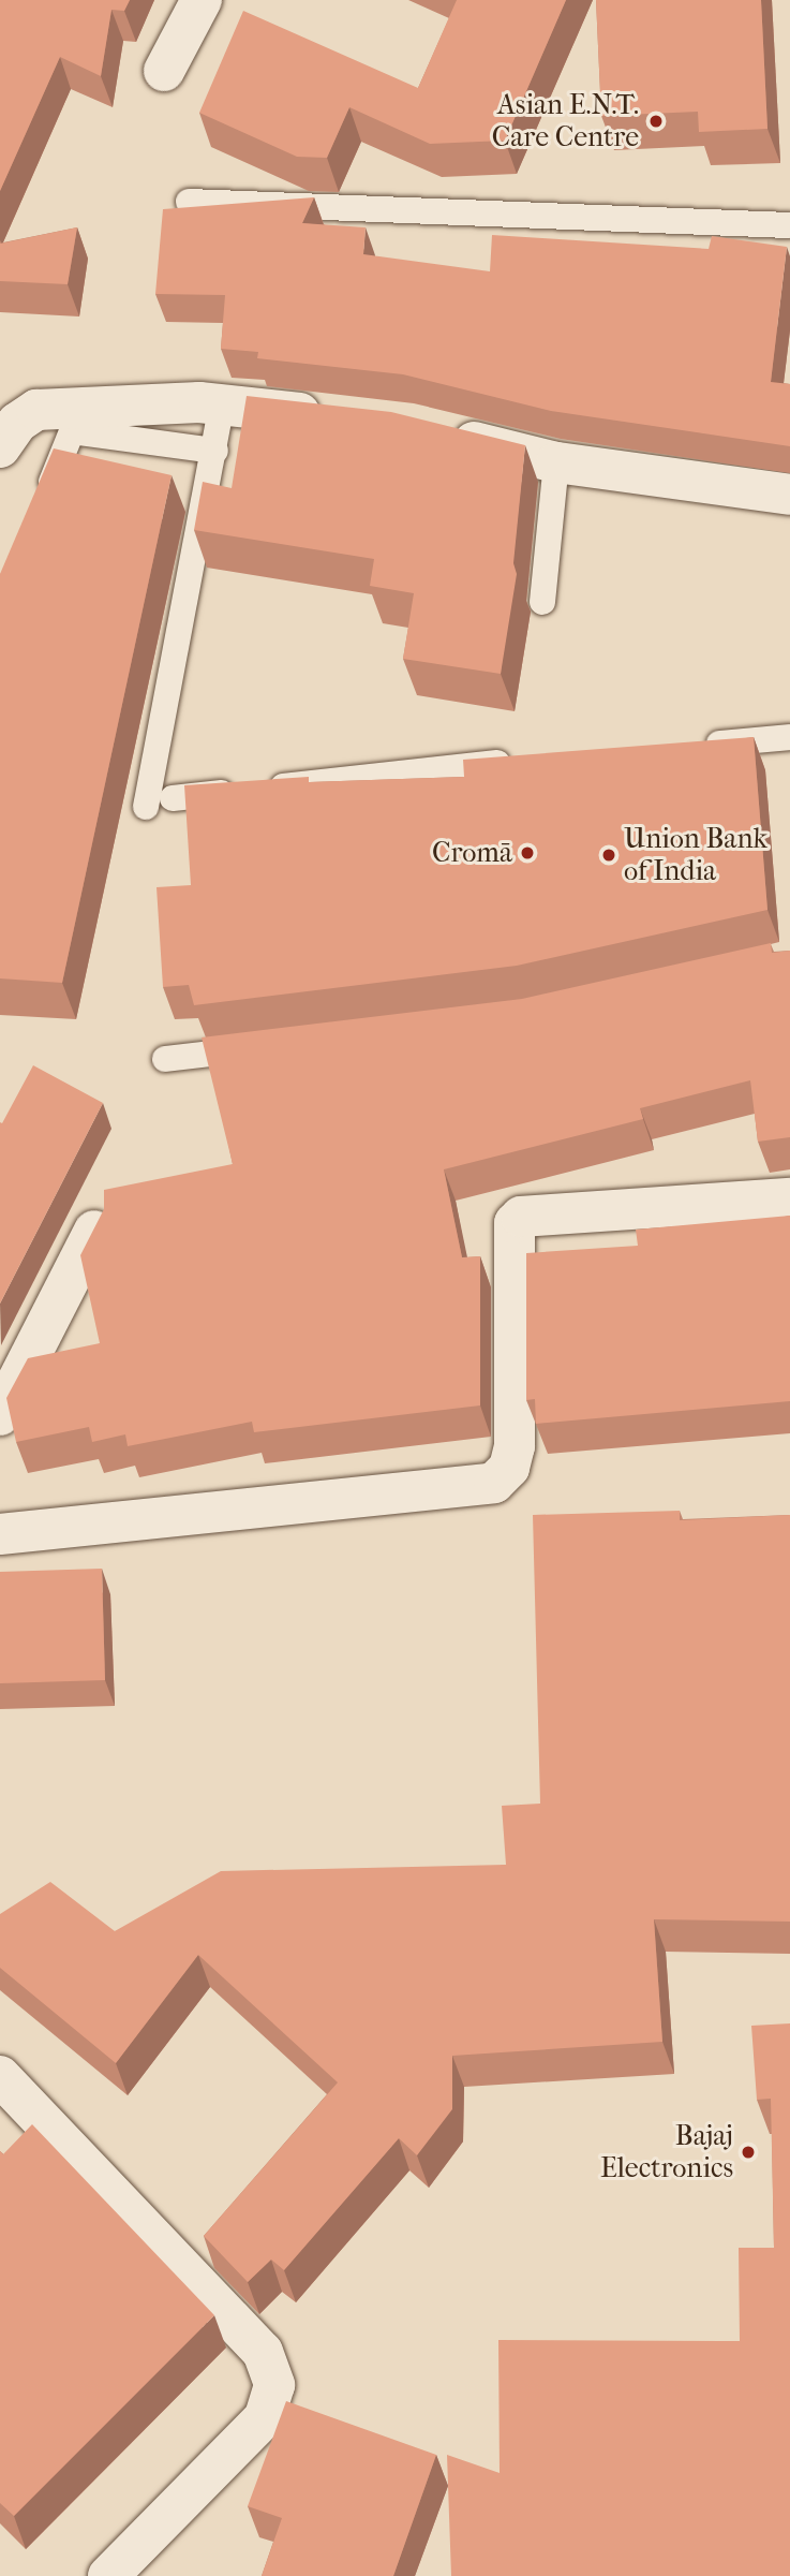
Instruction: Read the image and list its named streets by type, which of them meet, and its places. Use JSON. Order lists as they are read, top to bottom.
{
  "places": [
    "Asian E.N.T. Care Centre",
    "Cromā",
    "Union Bank of India",
    "Bajaj Electronics"
  ]
}
